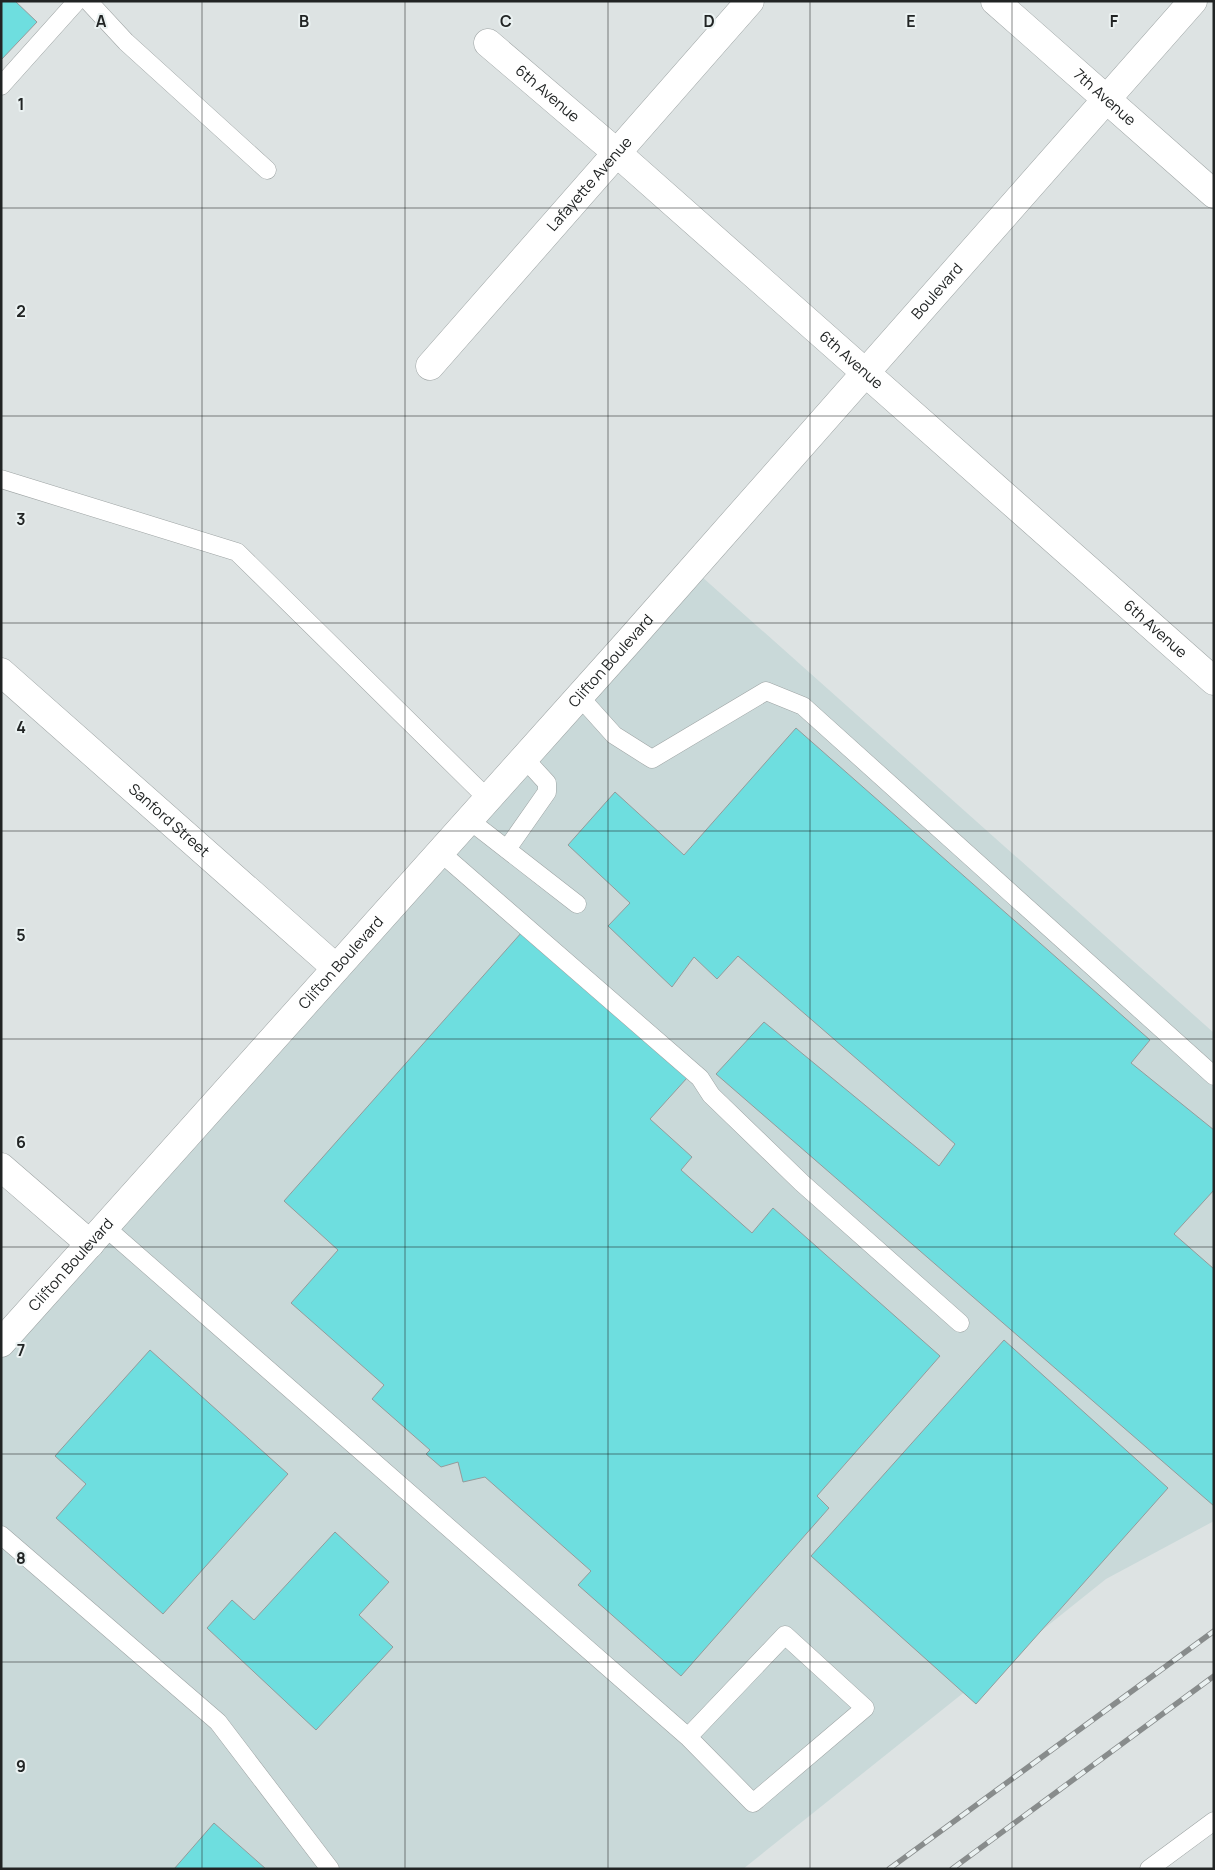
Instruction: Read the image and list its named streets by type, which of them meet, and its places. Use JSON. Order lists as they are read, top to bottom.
{
  "streets": {
    "street": [
      "6th Avenue",
      "7th Avenue",
      "Lafayette Avenue",
      "Boulevard",
      "Clifton Boulevard",
      "Sanford Street"
    ]
  },
  "crossings": [
    ["6th Avenue", "Lafayette Avenue"],
    ["6th Avenue", "Boulevard"],
    ["7th Avenue", "Boulevard"],
    ["Boulevard", "Clifton Boulevard"],
    ["Clifton Boulevard", "Sanford Street"]
  ],
  "grid": {
    "columns": [
      "A",
      "B",
      "C",
      "D",
      "E",
      "F"
    ],
    "rows": [
      "1",
      "2",
      "3",
      "4",
      "5",
      "6",
      "7",
      "8",
      "9"
    ]
  }
}
